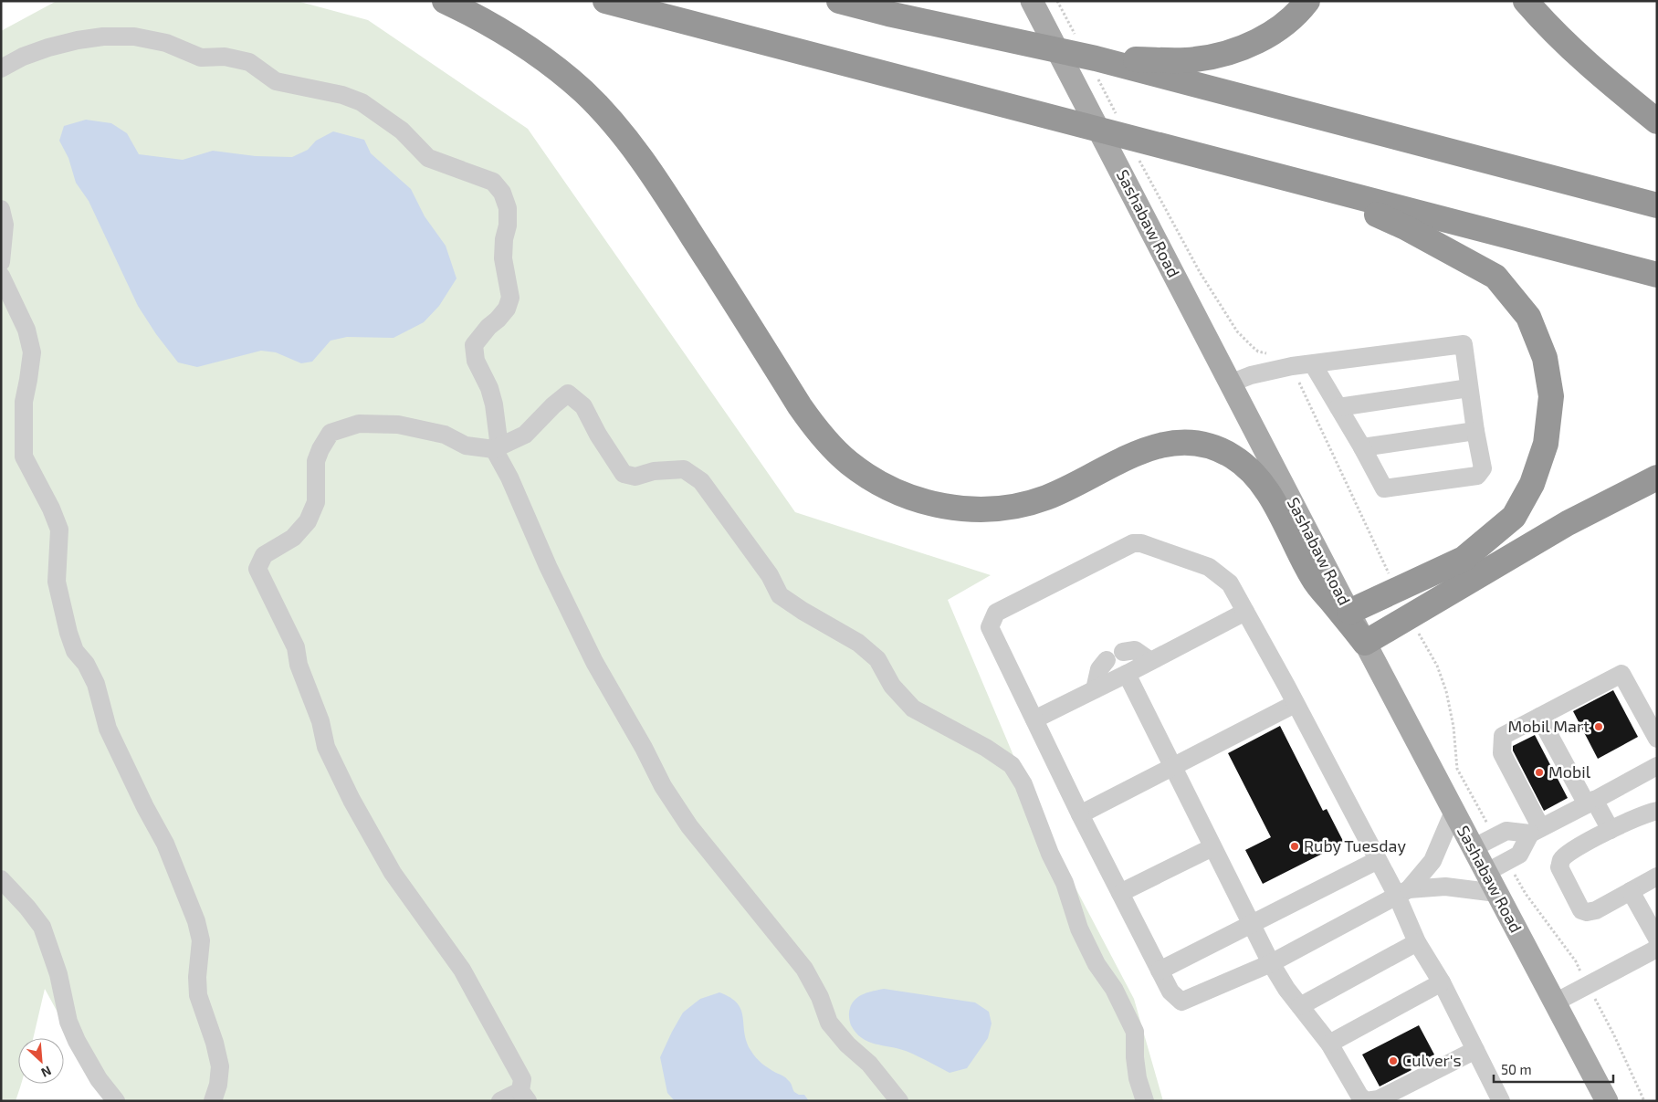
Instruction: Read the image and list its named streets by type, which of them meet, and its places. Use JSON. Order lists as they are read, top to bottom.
{
  "streets": {
    "main road": ["Sashabaw Road"]
  },
  "places": [
    "Mobil Mart",
    "Mobil",
    "Ruby Tuesday",
    "Culver's"
  ],
  "scale_bar": "50 m",
  "north": "bottom right"
}
